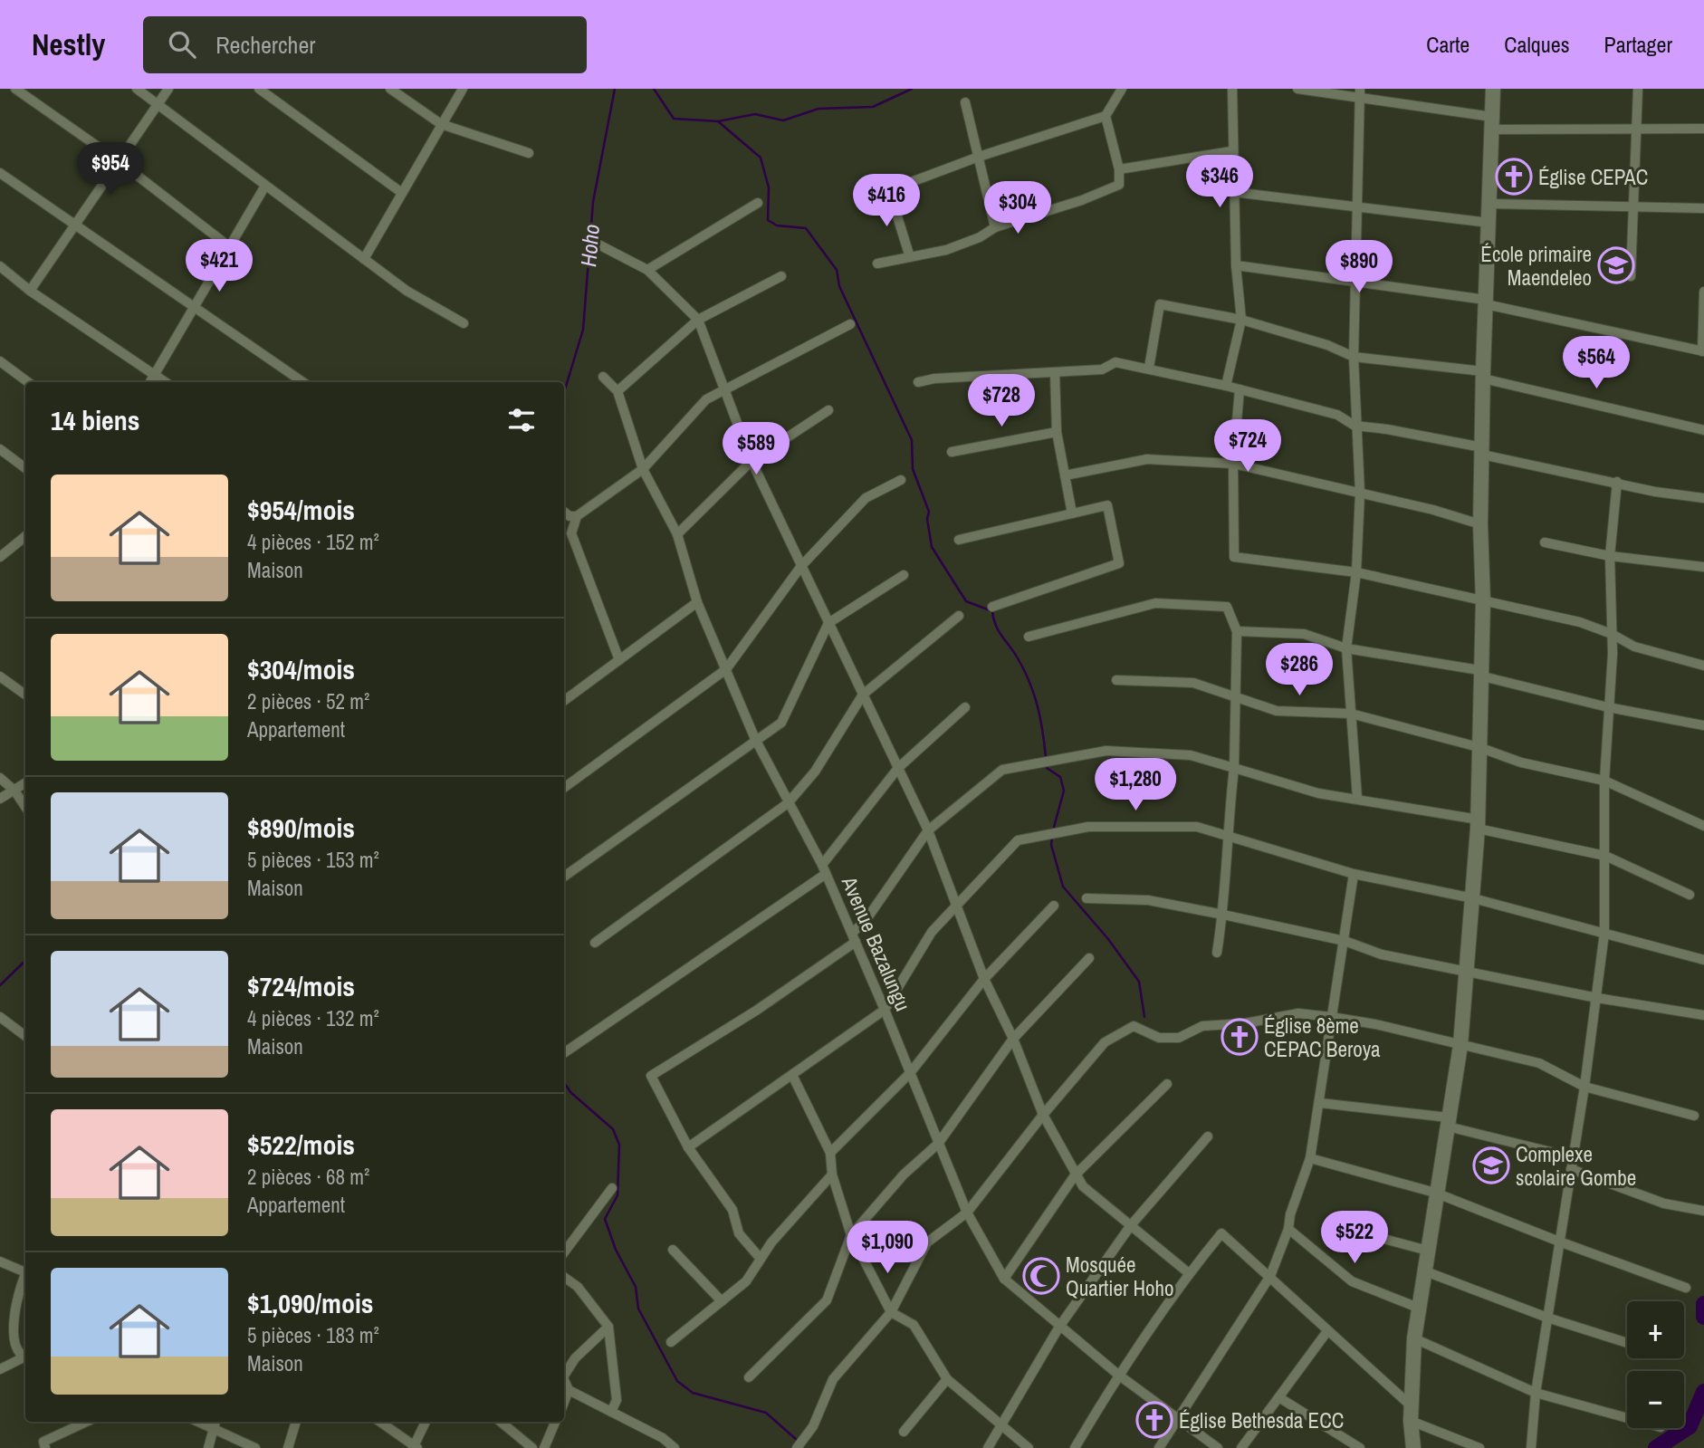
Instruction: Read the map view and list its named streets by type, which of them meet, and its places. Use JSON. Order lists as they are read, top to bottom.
{
  "streets": {
    "street": ["Avenue Bazalungu"]
  },
  "water": ["Hoho"],
  "places": {
    "church": ["Église CEPAC", "Église 8ème CEPAC Beroya", "Église Bethesda ECC"],
    "school or university": ["École primaire Maendeleo", "Complexe scolaire Gombe"],
    "mosque": ["Mosquée Quartier Hoho"]
  },
  "page": {
    "header": "Nestly",
    "search": "Rechercher",
    "nav": ["Carte", "Calques", "Partager"],
    "price": [
      "$954",
      "$346",
      "$416",
      "$304",
      "$421",
      "$890",
      "$564",
      "$728",
      "$724",
      "$589",
      "$286",
      "$1,280",
      "$522",
      "$1,090"
    ],
    "heading": "14 biens",
    "list": [
      {
        "name": "$954/mois",
        "note": "4 pièces · 152 m² · Maison"
      },
      {
        "name": "$304/mois",
        "note": "2 pièces · 52 m² · Appartement"
      },
      {
        "name": "$890/mois",
        "note": "5 pièces · 153 m² · Maison"
      },
      {
        "name": "$724/mois",
        "note": "4 pièces · 132 m² · Maison"
      },
      {
        "name": "$522/mois",
        "note": "2 pièces · 68 m² · Appartement"
      },
      {
        "name": "$1,090/mois",
        "note": "5 pièces · 183 m² · Maison"
      }
    ],
    "map_buttons": ["+", "−"]
  }
}
